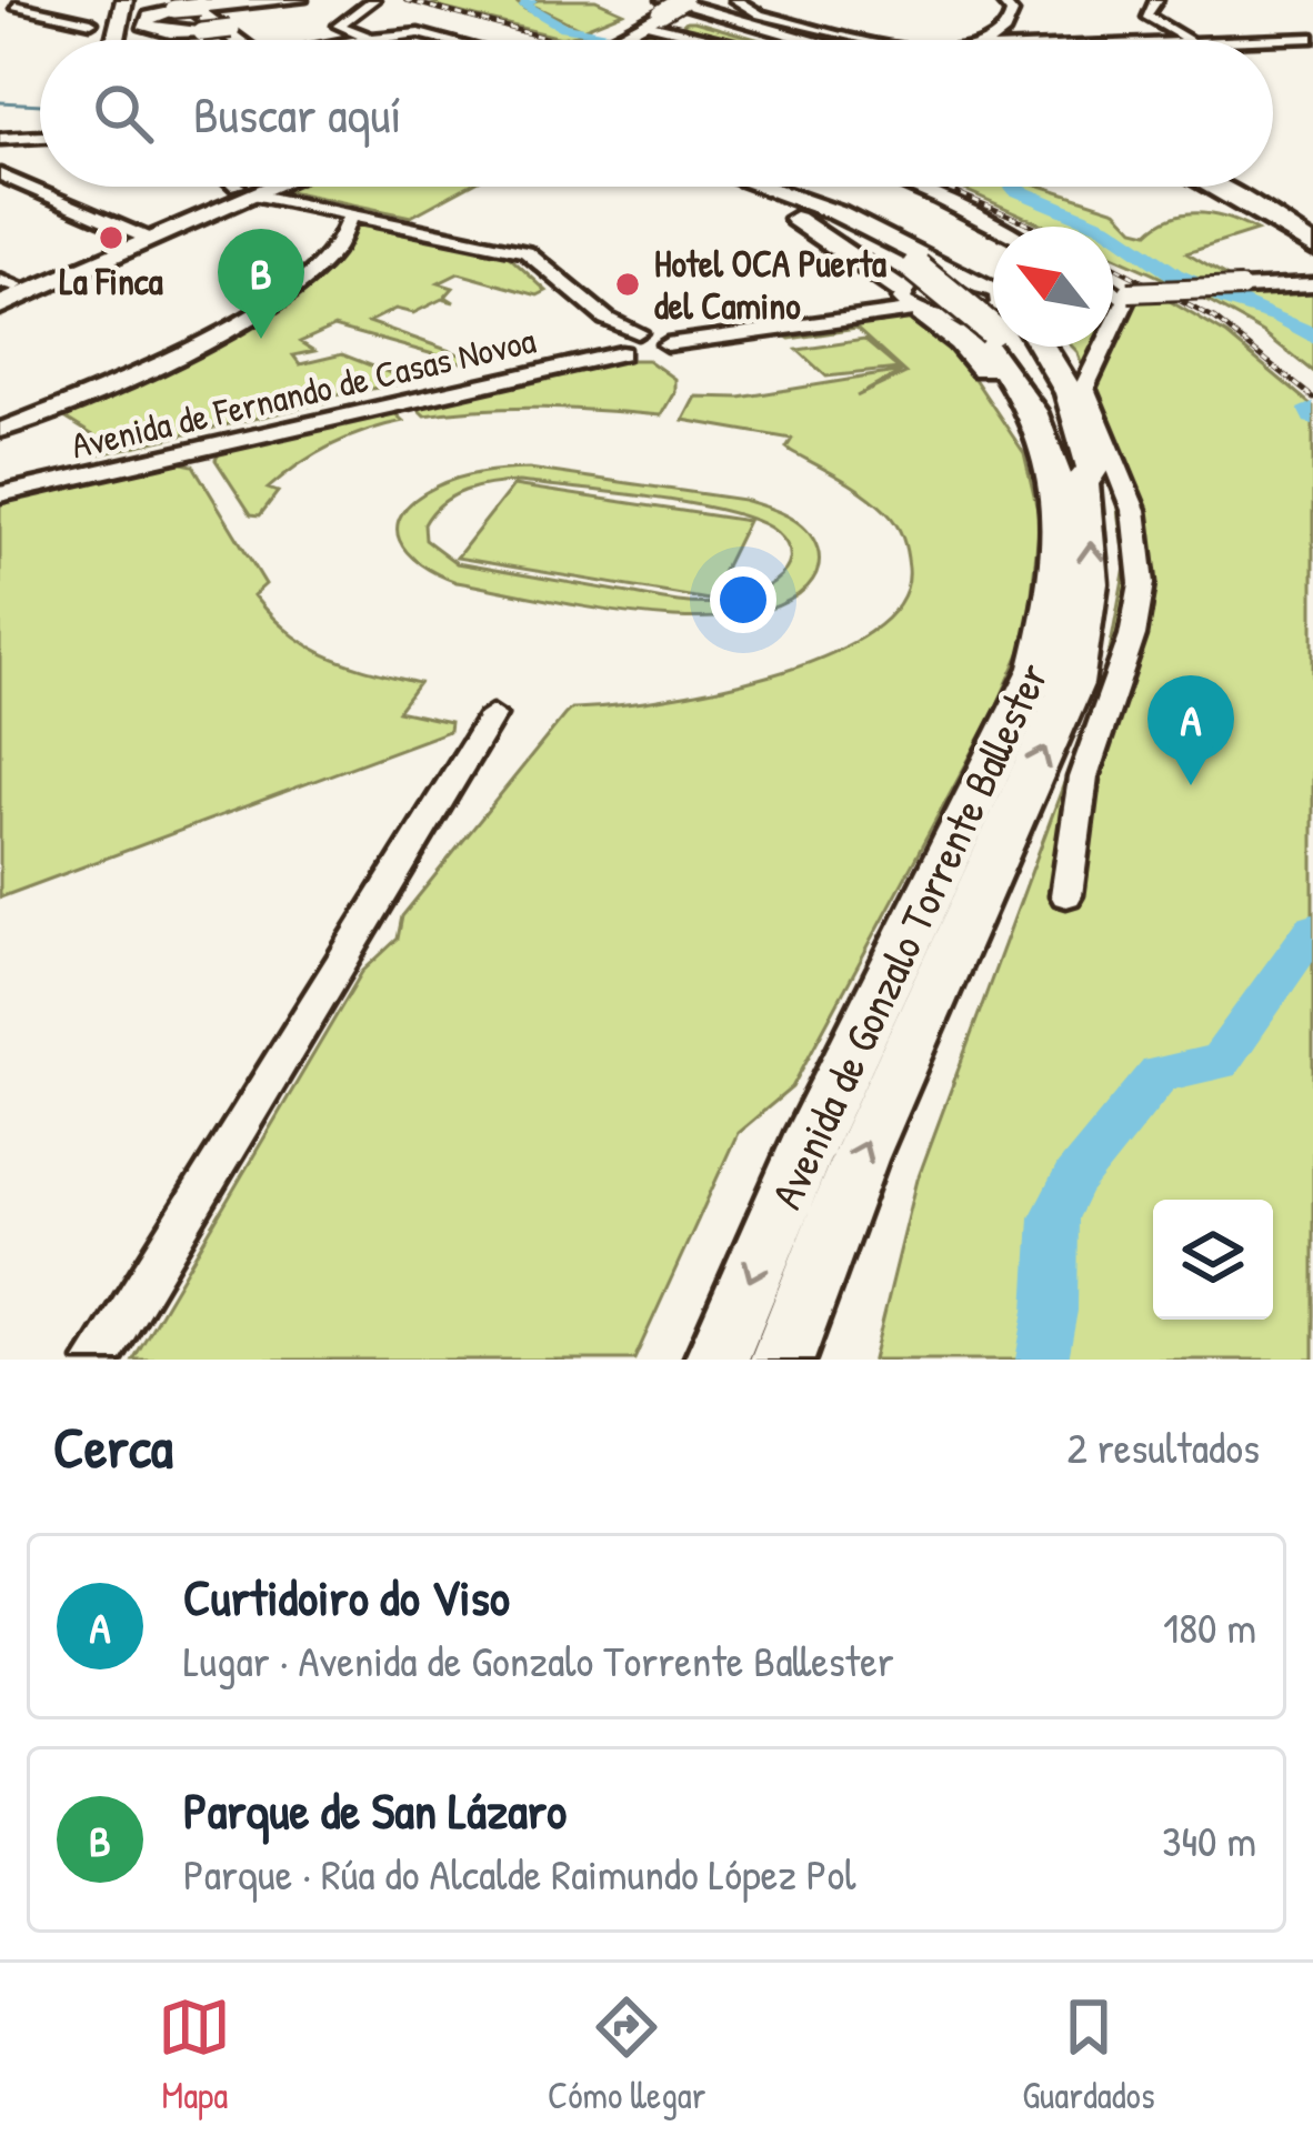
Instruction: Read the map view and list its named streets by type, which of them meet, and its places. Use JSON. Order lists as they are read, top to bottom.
{
  "streets": {
    "highway": ["Avenida de Gonzalo Torrente Ballester"],
    "street": ["Avenida de Fernando de Casas Novoa"]
  },
  "crossings": [
    ["Avenida de Fernando de Casas Novoa", "Avenida de Gonzalo Torrente Ballester"]
  ],
  "places": ["La Finca", "Hotel OCA Puerta del Camino"],
  "north": "top left",
  "page": {
    "search": "Buscar aquí",
    "pins": ["B", "A"],
    "heading": ["Cerca", "2 resultados"],
    "list": [
      {
        "mark": "A",
        "name": "Curtidoiro do Viso",
        "note": "Lugar · Avenida de Gonzalo Torrente Ballester",
        "value": "180 m"
      },
      {
        "mark": "B",
        "name": "Parque de San Lázaro",
        "note": "Parque · Rúa do Alcalde Raimundo López Pol",
        "value": "340 m"
      }
    ],
    "nav": ["Mapa", "Cómo llegar", "Guardados"]
  }
}
